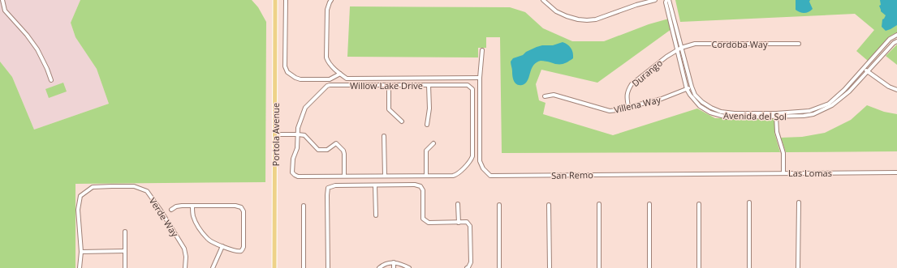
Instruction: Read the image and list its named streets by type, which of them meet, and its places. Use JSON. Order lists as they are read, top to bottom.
{
  "streets": {
    "main road": ["Portola Avenue"],
    "street": [
      "Cordoba Way",
      "Durango",
      "Willow Lake Drive",
      "Villena Way",
      "Avenida del Sol",
      "Las Lomas",
      "San Remo",
      "Verde Way"
    ]
  },
  "crossings": [
    ["Cordoba Way", "Durango"],
    ["Cordoba Way", "Avenida del Sol"],
    ["Durango", "Villena Way"],
    ["Durango", "Avenida del Sol"],
    ["Villena Way", "Avenida del Sol"],
    ["Avenida del Sol", "Las Lomas"],
    ["Las Lomas", "San Remo"]
  ]
}
